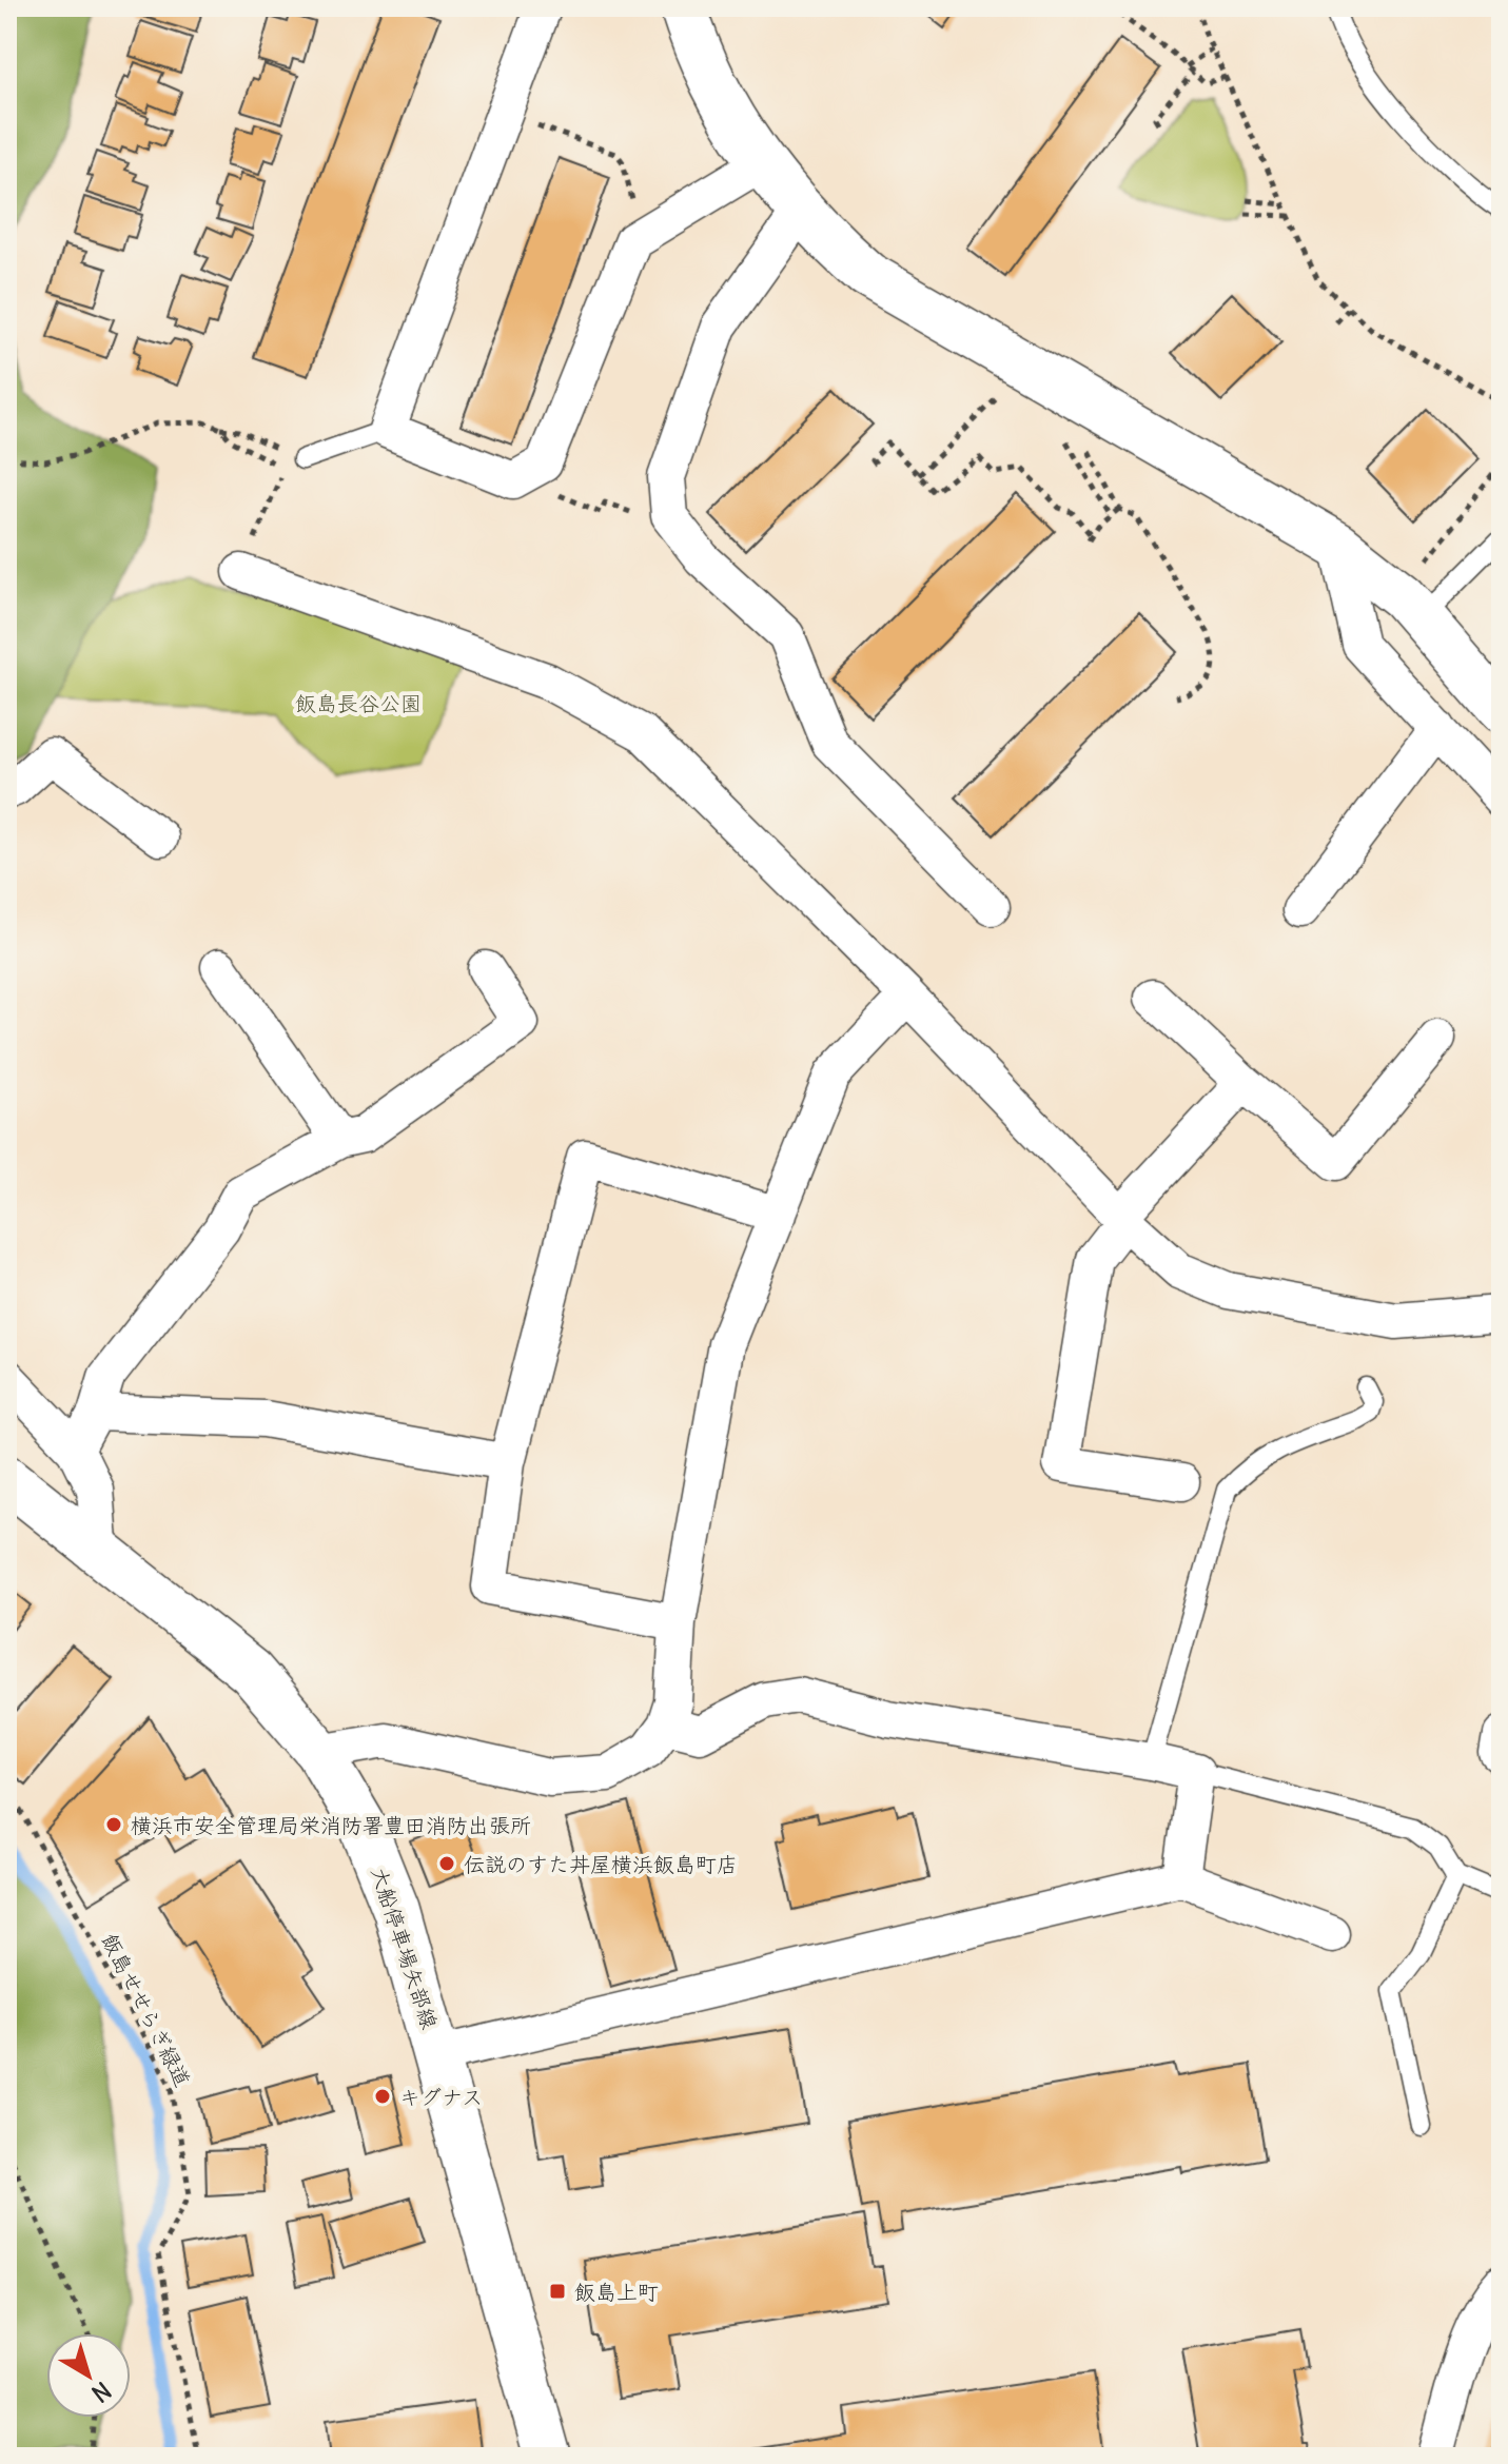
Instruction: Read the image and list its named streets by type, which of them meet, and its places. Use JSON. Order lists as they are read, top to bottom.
{
  "streets": {
    "main road": ["大船停車場矢部線"],
    "path": ["飯島せせらぎ緑道"]
  },
  "parks": ["飯島長谷公園"],
  "places": {
    "other": ["横浜市安全管理局栄消防署豊田消防出張所", "伝説のすた丼屋横浜飯島町店", "キグナス"],
    "transit": ["飯島上町"]
  },
  "north": "bottom right"
}
